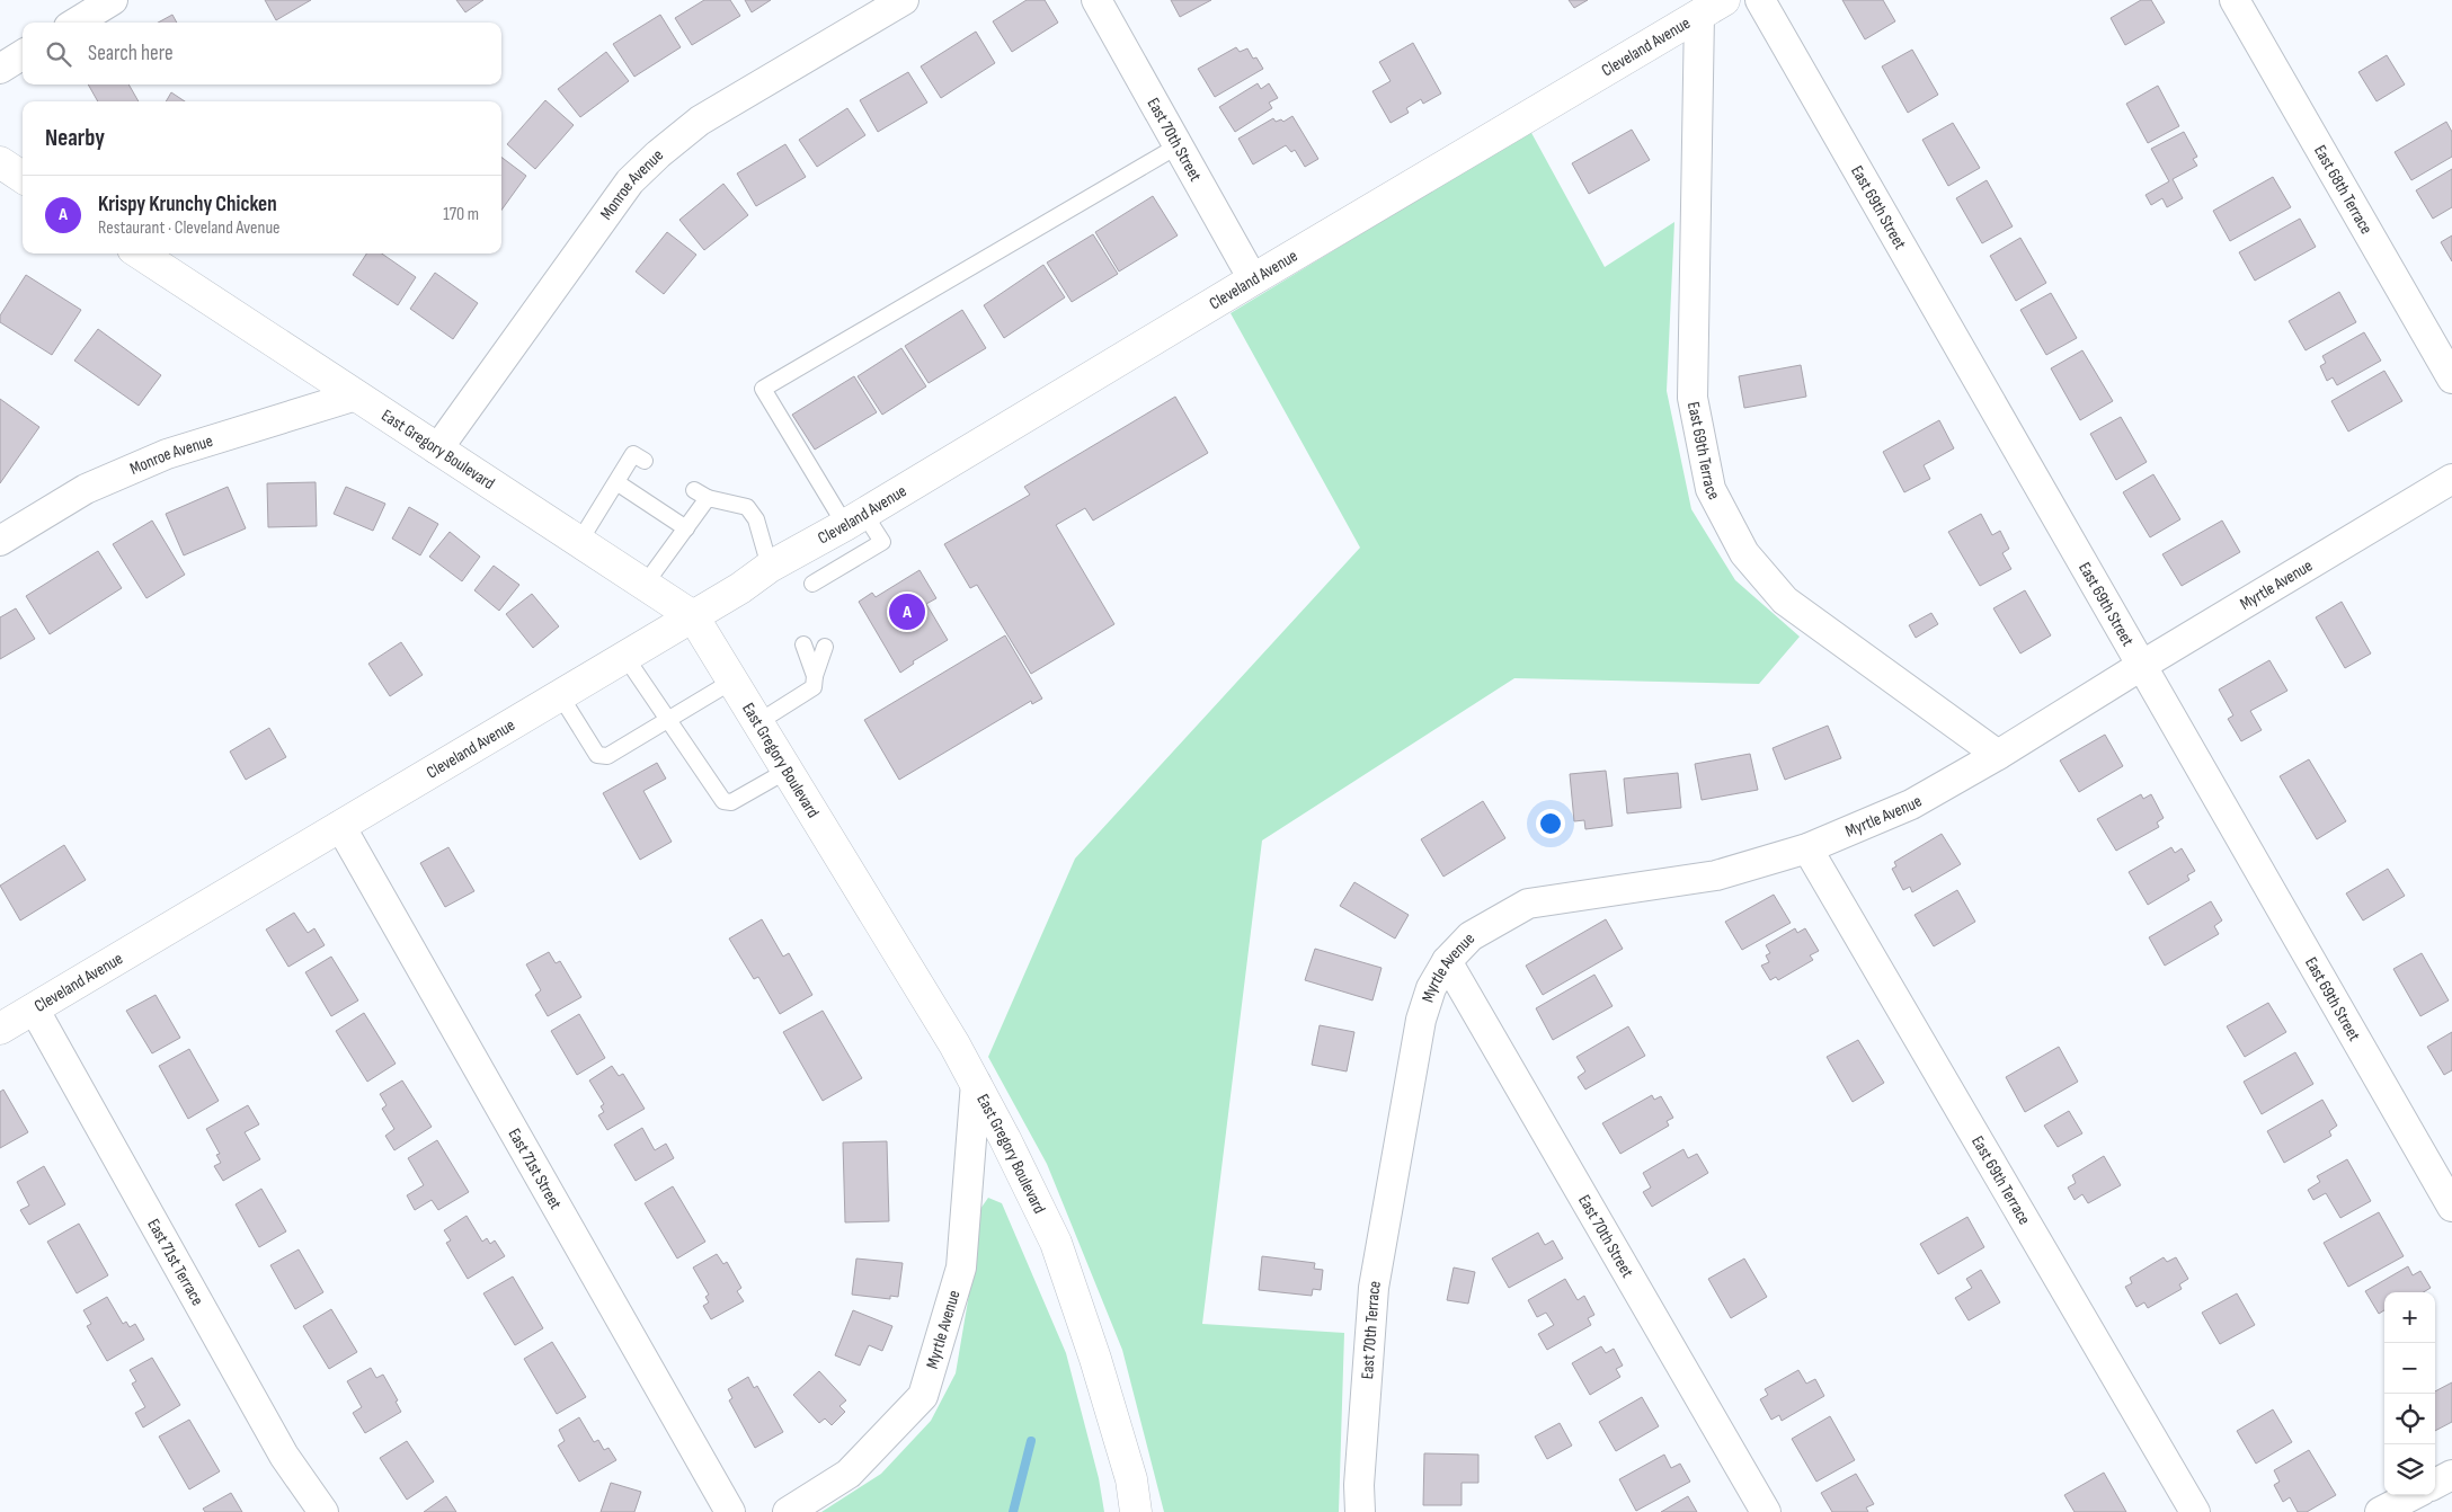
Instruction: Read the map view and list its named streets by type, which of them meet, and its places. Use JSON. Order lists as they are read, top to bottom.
{
  "streets": {
    "main road": ["Cleveland Avenue", "East Gregory Boulevard"],
    "street": [
      "East 70th Street",
      "Monroe Avenue",
      "East 68th Terrace",
      "East 69th Street",
      "East 69th Terrace",
      "Myrtle Avenue",
      "East 71st Street",
      "East 71st Terrace",
      "East 70th Terrace"
    ]
  },
  "crossings": [
    ["Cleveland Avenue", "East 70th Street"],
    ["Cleveland Avenue", "East Gregory Boulevard"],
    ["Cleveland Avenue", "East 69th Terrace"],
    ["Cleveland Avenue", "East 71st Street"],
    ["Cleveland Avenue", "East 71st Terrace"],
    ["East 70th Street", "Myrtle Avenue"],
    ["Monroe Avenue", "East Gregory Boulevard"],
    ["East 69th Street", "Myrtle Avenue"],
    ["East Gregory Boulevard", "Myrtle Avenue"],
    ["East 69th Terrace", "Myrtle Avenue"],
    ["Myrtle Avenue", "East 70th Terrace"]
  ],
  "page": {
    "search": "Search here",
    "heading": "Nearby",
    "list": [
      {
        "mark": "A",
        "name": "Krispy Krunchy Chicken",
        "note": "Restaurant · Cleveland Avenue",
        "value": "170 m"
      }
    ],
    "pins": "A",
    "map_buttons": ["+", "−"]
  }
}
